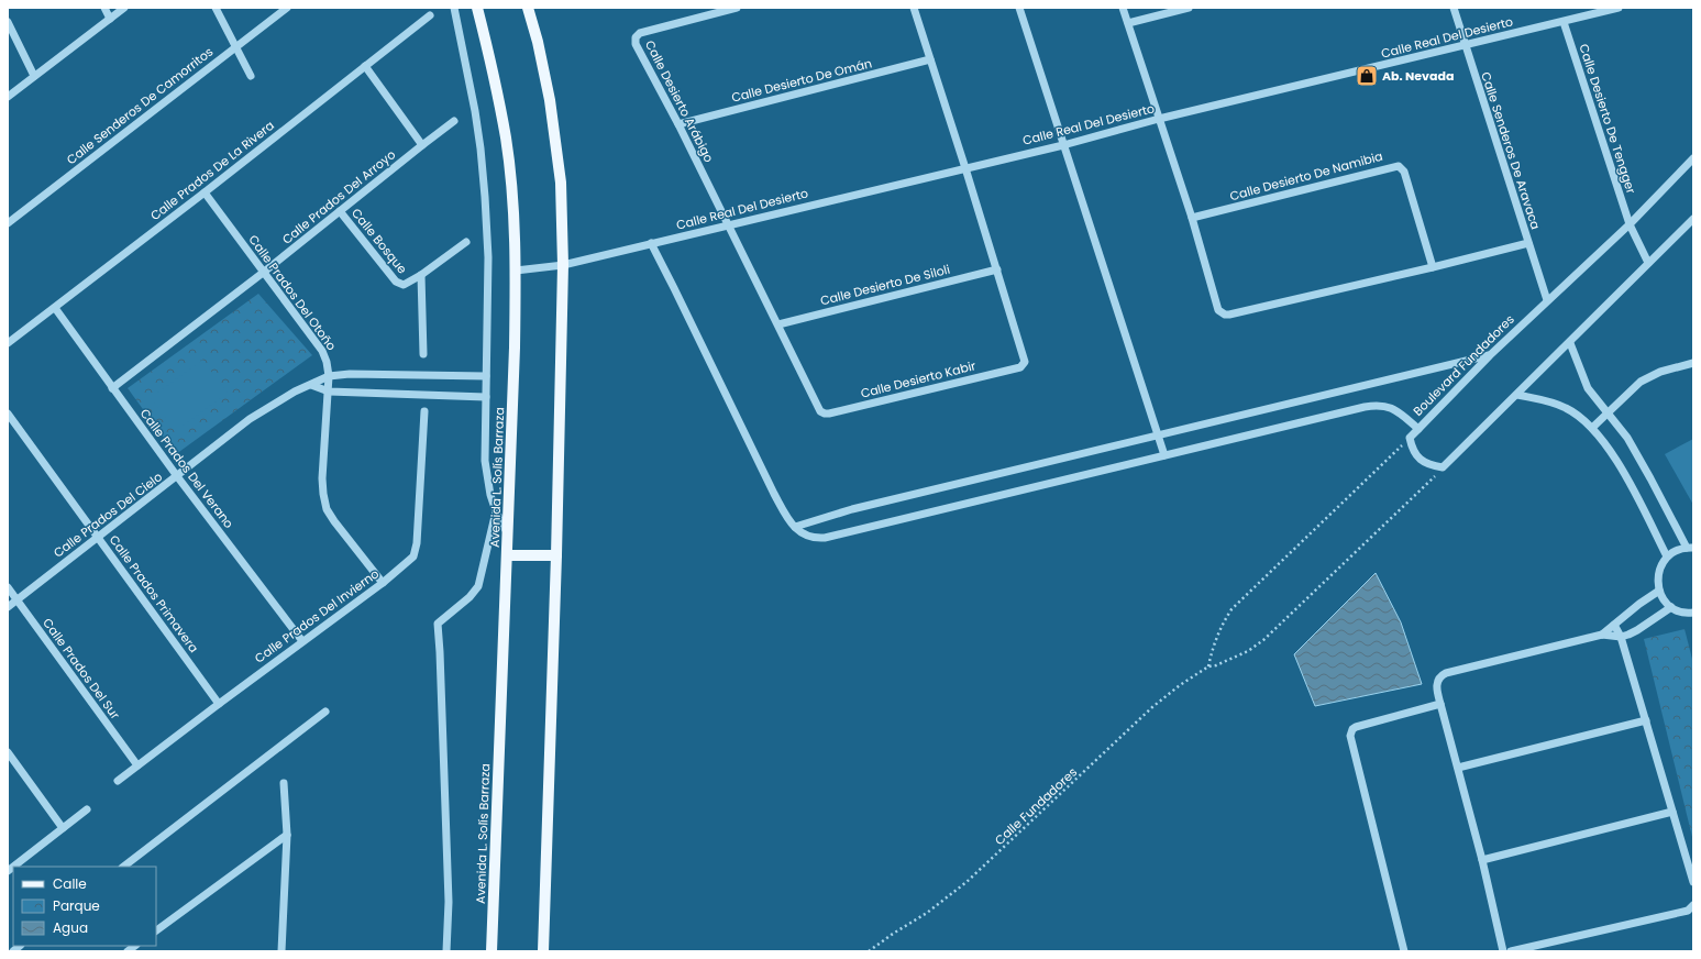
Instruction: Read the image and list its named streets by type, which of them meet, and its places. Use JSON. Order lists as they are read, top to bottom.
{
  "streets": {
    "main road": ["Avenida L. Solís Barraza"],
    "street": [
      "Calle Real Del Desierto",
      "Calle Desierto De Omán",
      "Calle Desierto Arábigo",
      "Calle Senderos De Camorritos",
      "Calle Desierto De Tengger",
      "Calle Senderos De Aravaca",
      "Calle Prados De La Rivera",
      "Calle Desierto De Namibia",
      "Calle Prados Del Arroyo",
      "Calle Bosque",
      "Calle Desierto De Siloli",
      "Calle Prados Del Otoño",
      "Boulevard Fundadores",
      "Calle Desierto Kabir",
      "Calle Prados Del Verano",
      "Calle Prados Del Cielo",
      "Calle Prados Primavera",
      "Calle Prados Del Invierno",
      "Calle Prados Del Sur"
    ],
    "path": ["Calle Fundadores"]
  },
  "crossings": [
    ["Calle Real Del Desierto", "Calle Desierto Arábigo"],
    ["Calle Real Del Desierto", "Calle Desierto De Tengger"],
    ["Calle Real Del Desierto", "Calle Senderos De Aravaca"],
    ["Calle Real Del Desierto", "Calle Desierto Kabir"],
    ["Calle Real Del Desierto", "Avenida L. Solís Barraza"],
    ["Calle Desierto De Omán", "Calle Desierto Arábigo"],
    ["Calle Desierto Arábigo", "Calle Desierto Kabir"],
    ["Calle Desierto De Tengger", "Boulevard Fundadores"],
    ["Calle Senderos De Aravaca", "Boulevard Fundadores"],
    ["Calle Prados De La Rivera", "Calle Prados Del Otoño"],
    ["Calle Prados De La Rivera", "Calle Prados Del Verano"],
    ["Calle Prados Del Arroyo", "Calle Bosque"],
    ["Calle Prados Del Arroyo", "Calle Prados Del Otoño"],
    ["Calle Prados Del Arroyo", "Calle Prados Del Verano"],
    ["Calle Desierto De Siloli", "Calle Desierto Kabir"],
    ["Calle Prados Del Otoño", "Calle Prados Del Cielo"],
    ["Calle Prados Del Otoño", "Calle Prados Del Invierno"],
    ["Calle Prados Del Verano", "Calle Prados Del Cielo"],
    ["Calle Prados Del Verano", "Calle Prados Del Invierno"],
    ["Calle Prados Del Cielo", "Calle Prados Primavera"],
    ["Calle Prados Del Cielo", "Calle Prados Del Sur"],
    ["Calle Prados Primavera", "Calle Prados Del Invierno"],
    ["Calle Prados Del Invierno", "Calle Prados Del Sur"]
  ],
  "places": {
    "shop": ["Ab. Nevada"]
  },
  "legend": ["Calle", "Parque", "Agua"]
}
